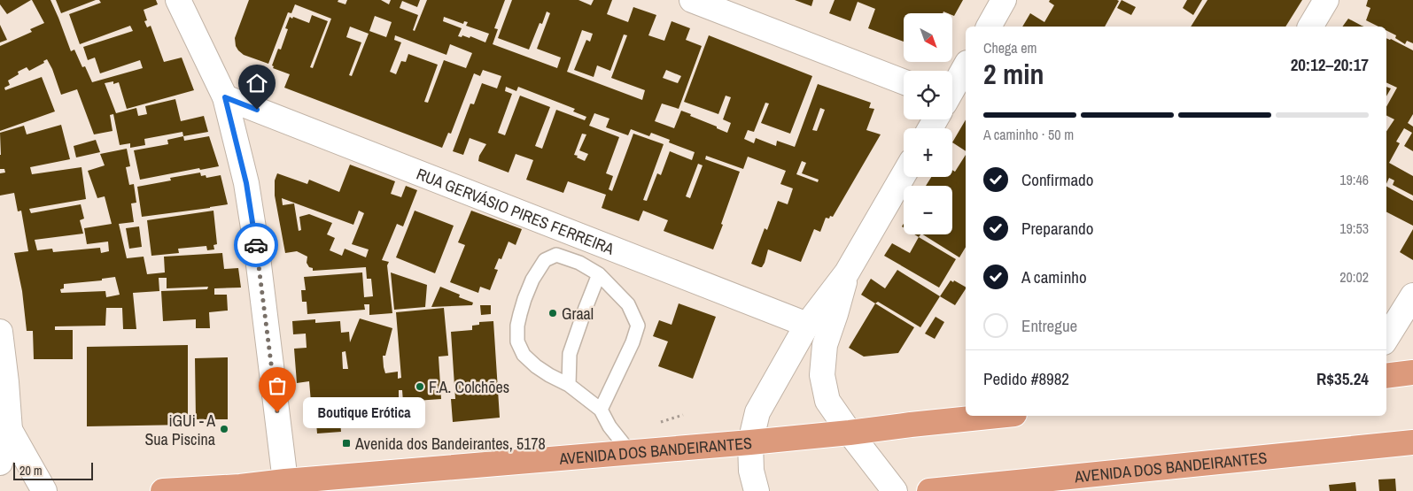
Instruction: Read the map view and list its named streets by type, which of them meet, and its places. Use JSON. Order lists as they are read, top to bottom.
{
  "streets": {
    "highway": ["AVENIDA DOS BANDEIRANTES"],
    "street": ["RUA GERVÁSIO PIRES FERREIRA"]
  },
  "places": {
    "other": [
      "Graal",
      "F.A. Colchões",
      "Boutique Erótica",
      "iGUi - A Sua Piscina"
    ],
    "transit": ["Avenida dos Bandeirantes, 5178"]
  },
  "scale_bar": "20 m",
  "north": "bottom right",
  "page": {
    "map_buttons": ["+", "−"],
    "heading": ["2 min", "Chega em", "20:12–20:17"],
    "panel": ["Pedido #8982", "R$35.24"],
    "bar": "A caminho · 50 m",
    "list": [
      ["Confirmado", "19:46"],
      ["Preparando", "19:53"],
      ["A caminho", "20:02"],
      "Entregue"
    ],
    "bubble": "Boutique Erótica",
    "scale": "20 m"
  }
}
